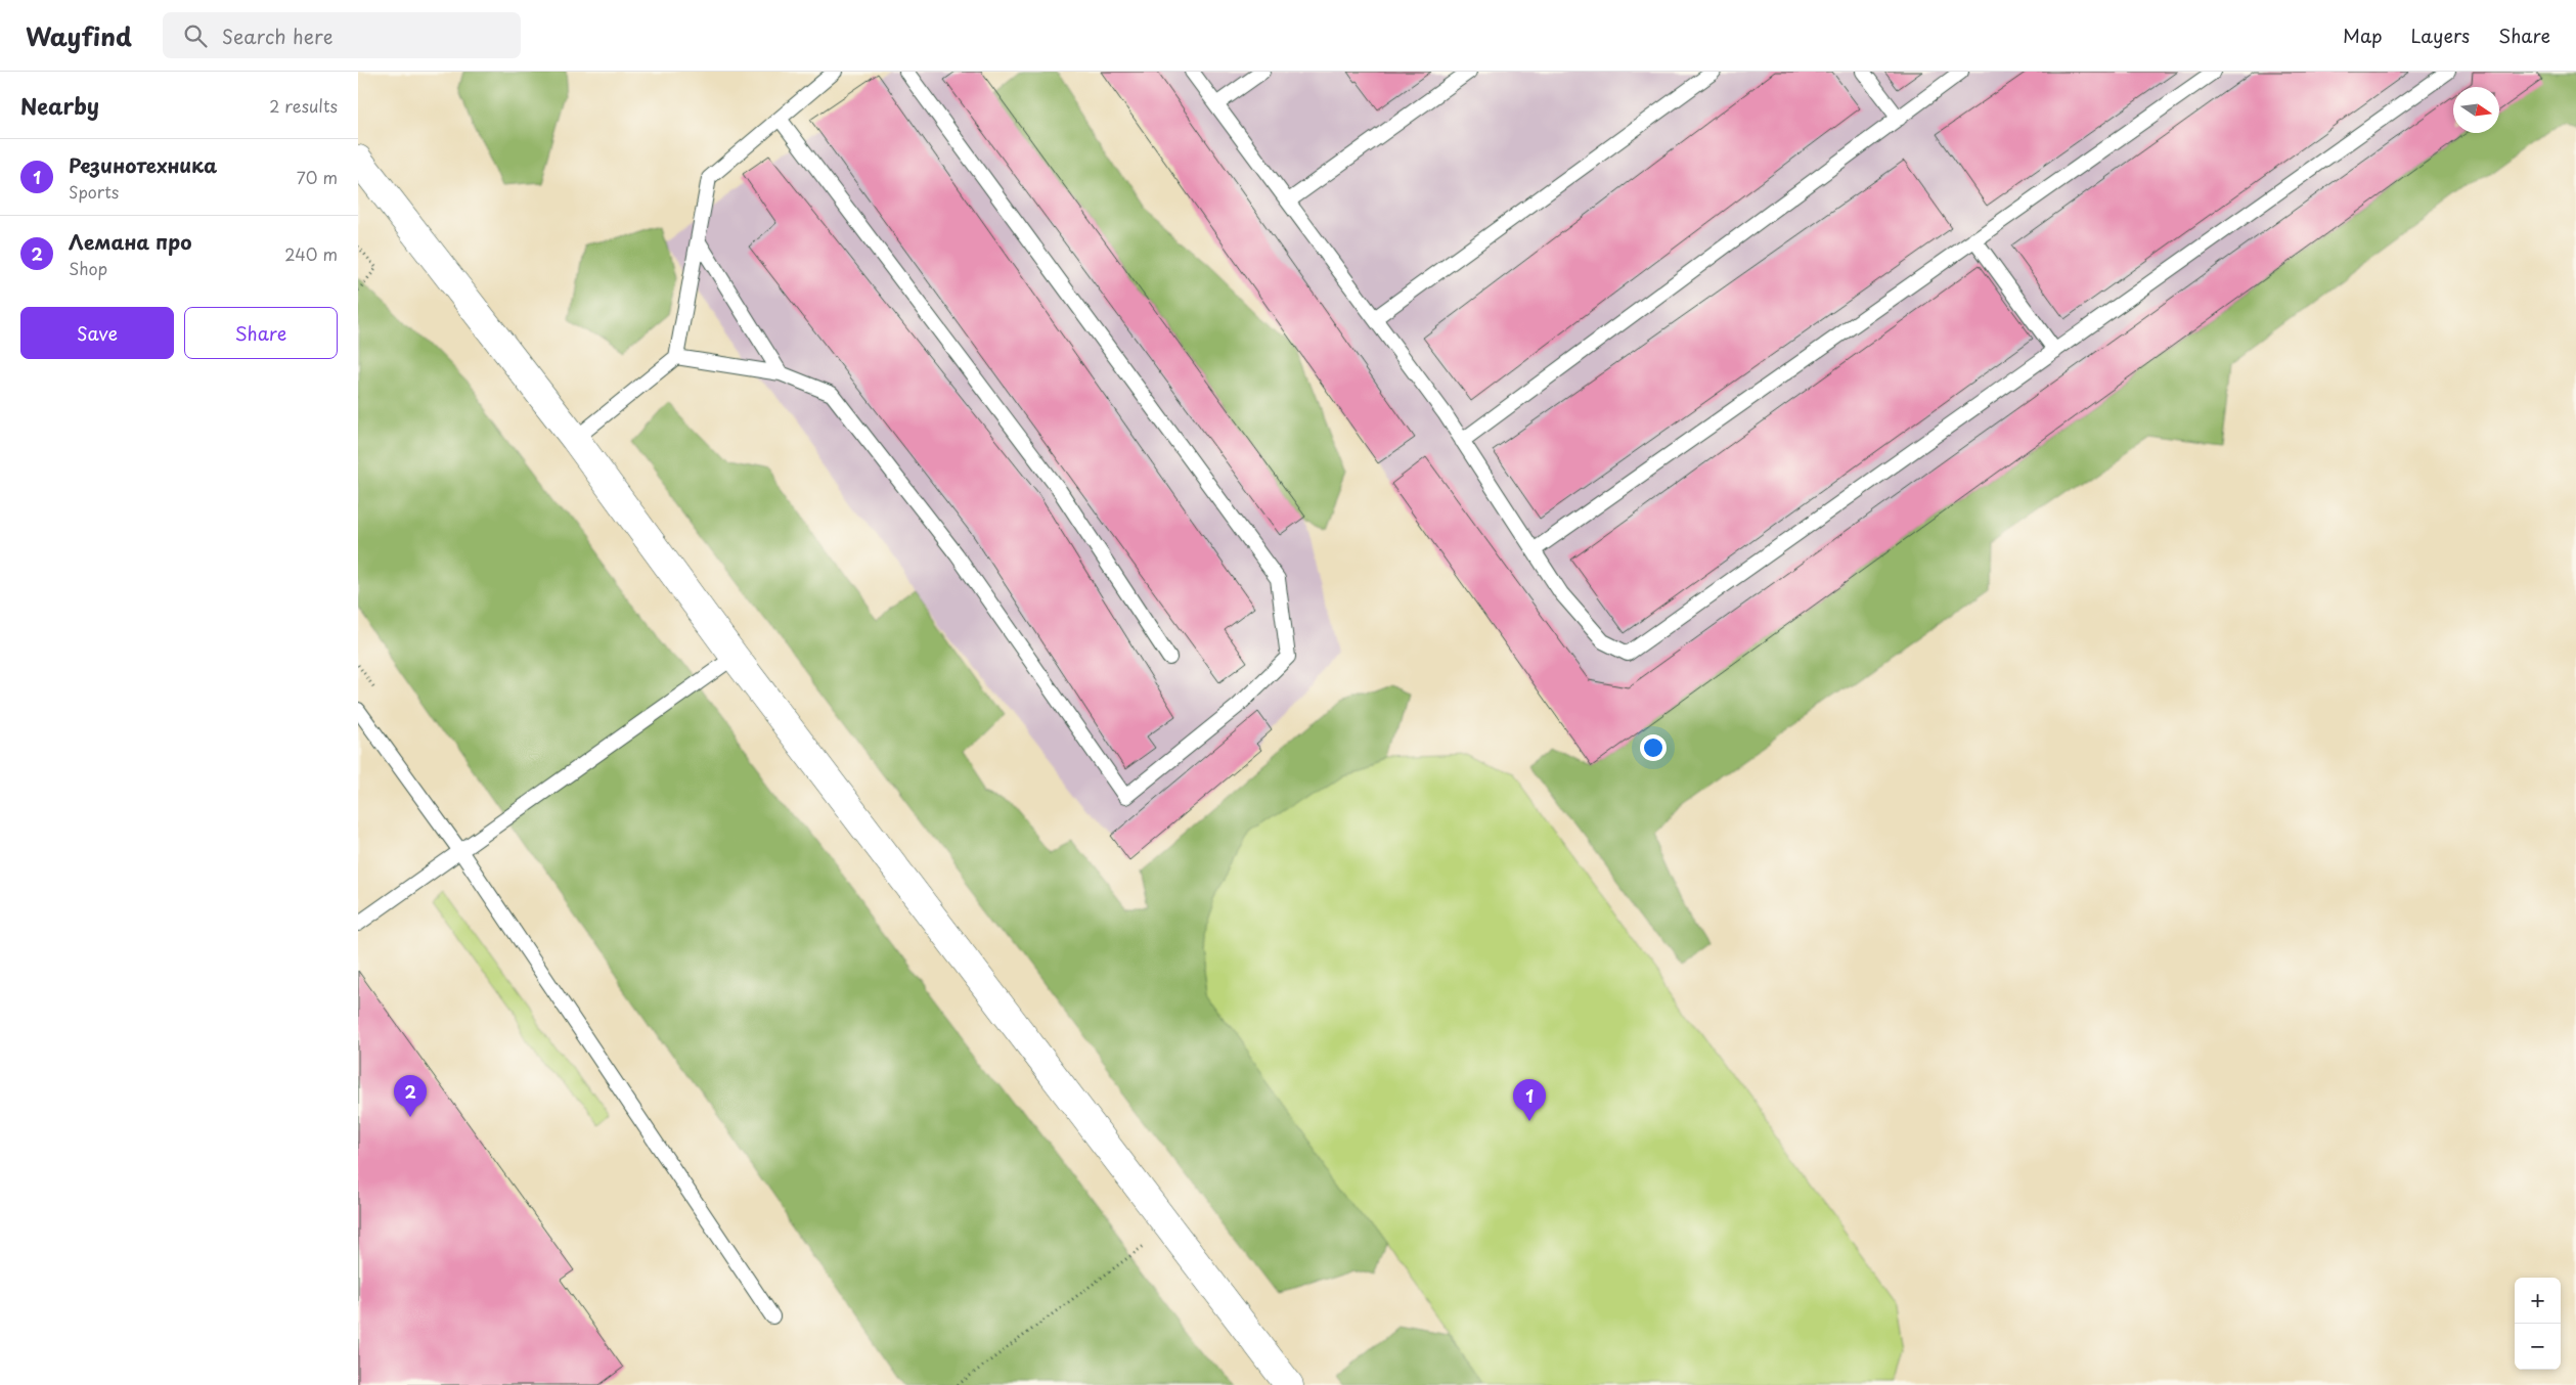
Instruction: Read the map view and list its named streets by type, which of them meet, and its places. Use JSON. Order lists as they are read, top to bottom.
{
  "north": "right",
  "page": {
    "header": "Wayfind",
    "search": "Search here",
    "nav": ["Map", "Layers", "Share"],
    "heading": ["Nearby", "2 results"],
    "list": [
      {
        "mark": "1",
        "name": "Резинотехника",
        "note": "Sports",
        "value": "70 m"
      },
      {
        "mark": "2",
        "name": "Лемана про",
        "note": "Shop",
        "value": "240 m"
      }
    ],
    "buttons": ["Save", "Share"],
    "pins": ["2", "1"],
    "map_buttons": ["+", "−"]
  }
}
